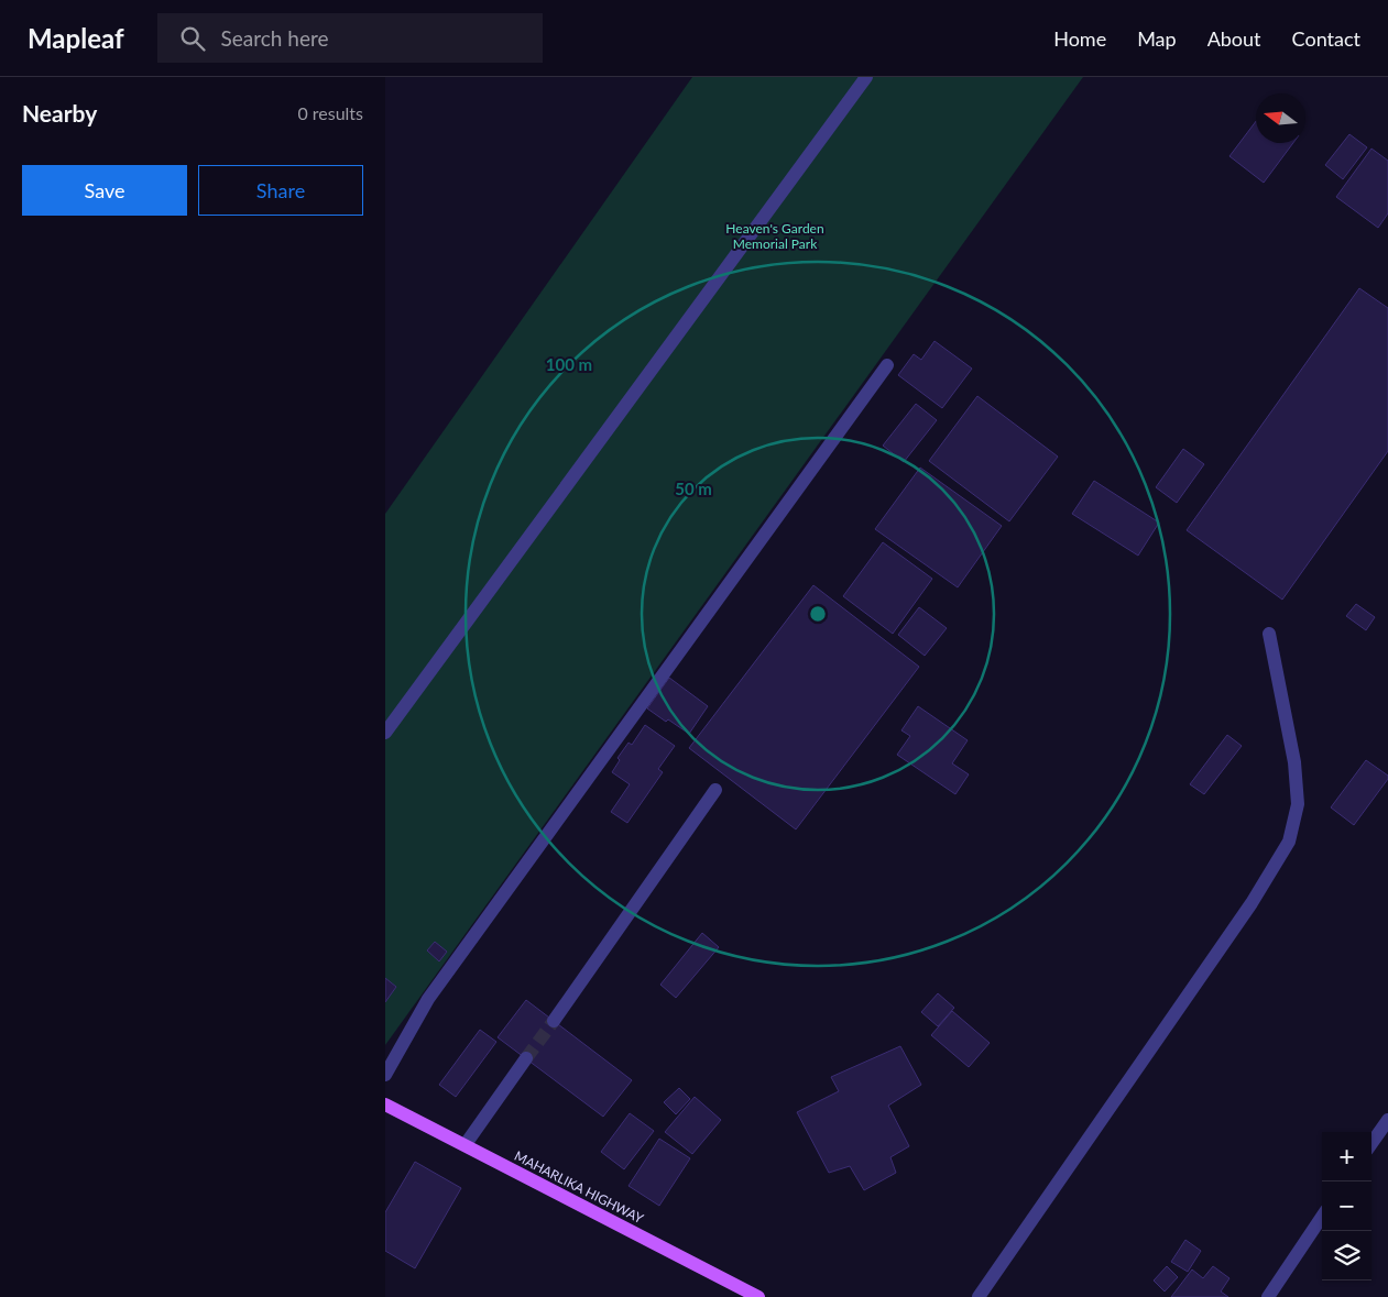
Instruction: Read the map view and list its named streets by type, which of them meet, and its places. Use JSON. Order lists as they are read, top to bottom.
{
  "streets": {
    "main road": ["MAHARLIKA HIGHWAY"]
  },
  "parks": ["Heaven's Garden Memorial Park"],
  "north": "left",
  "page": {
    "header": "Mapleaf",
    "search": "Search here",
    "nav": [
      "Home",
      "Map",
      "About",
      "Contact"
    ],
    "heading": ["Nearby", "0 results"],
    "buttons": ["Save", "Share"],
    "map_buttons": ["+", "−"]
  },
  "rings": ["100 m", "50 m"]
}
